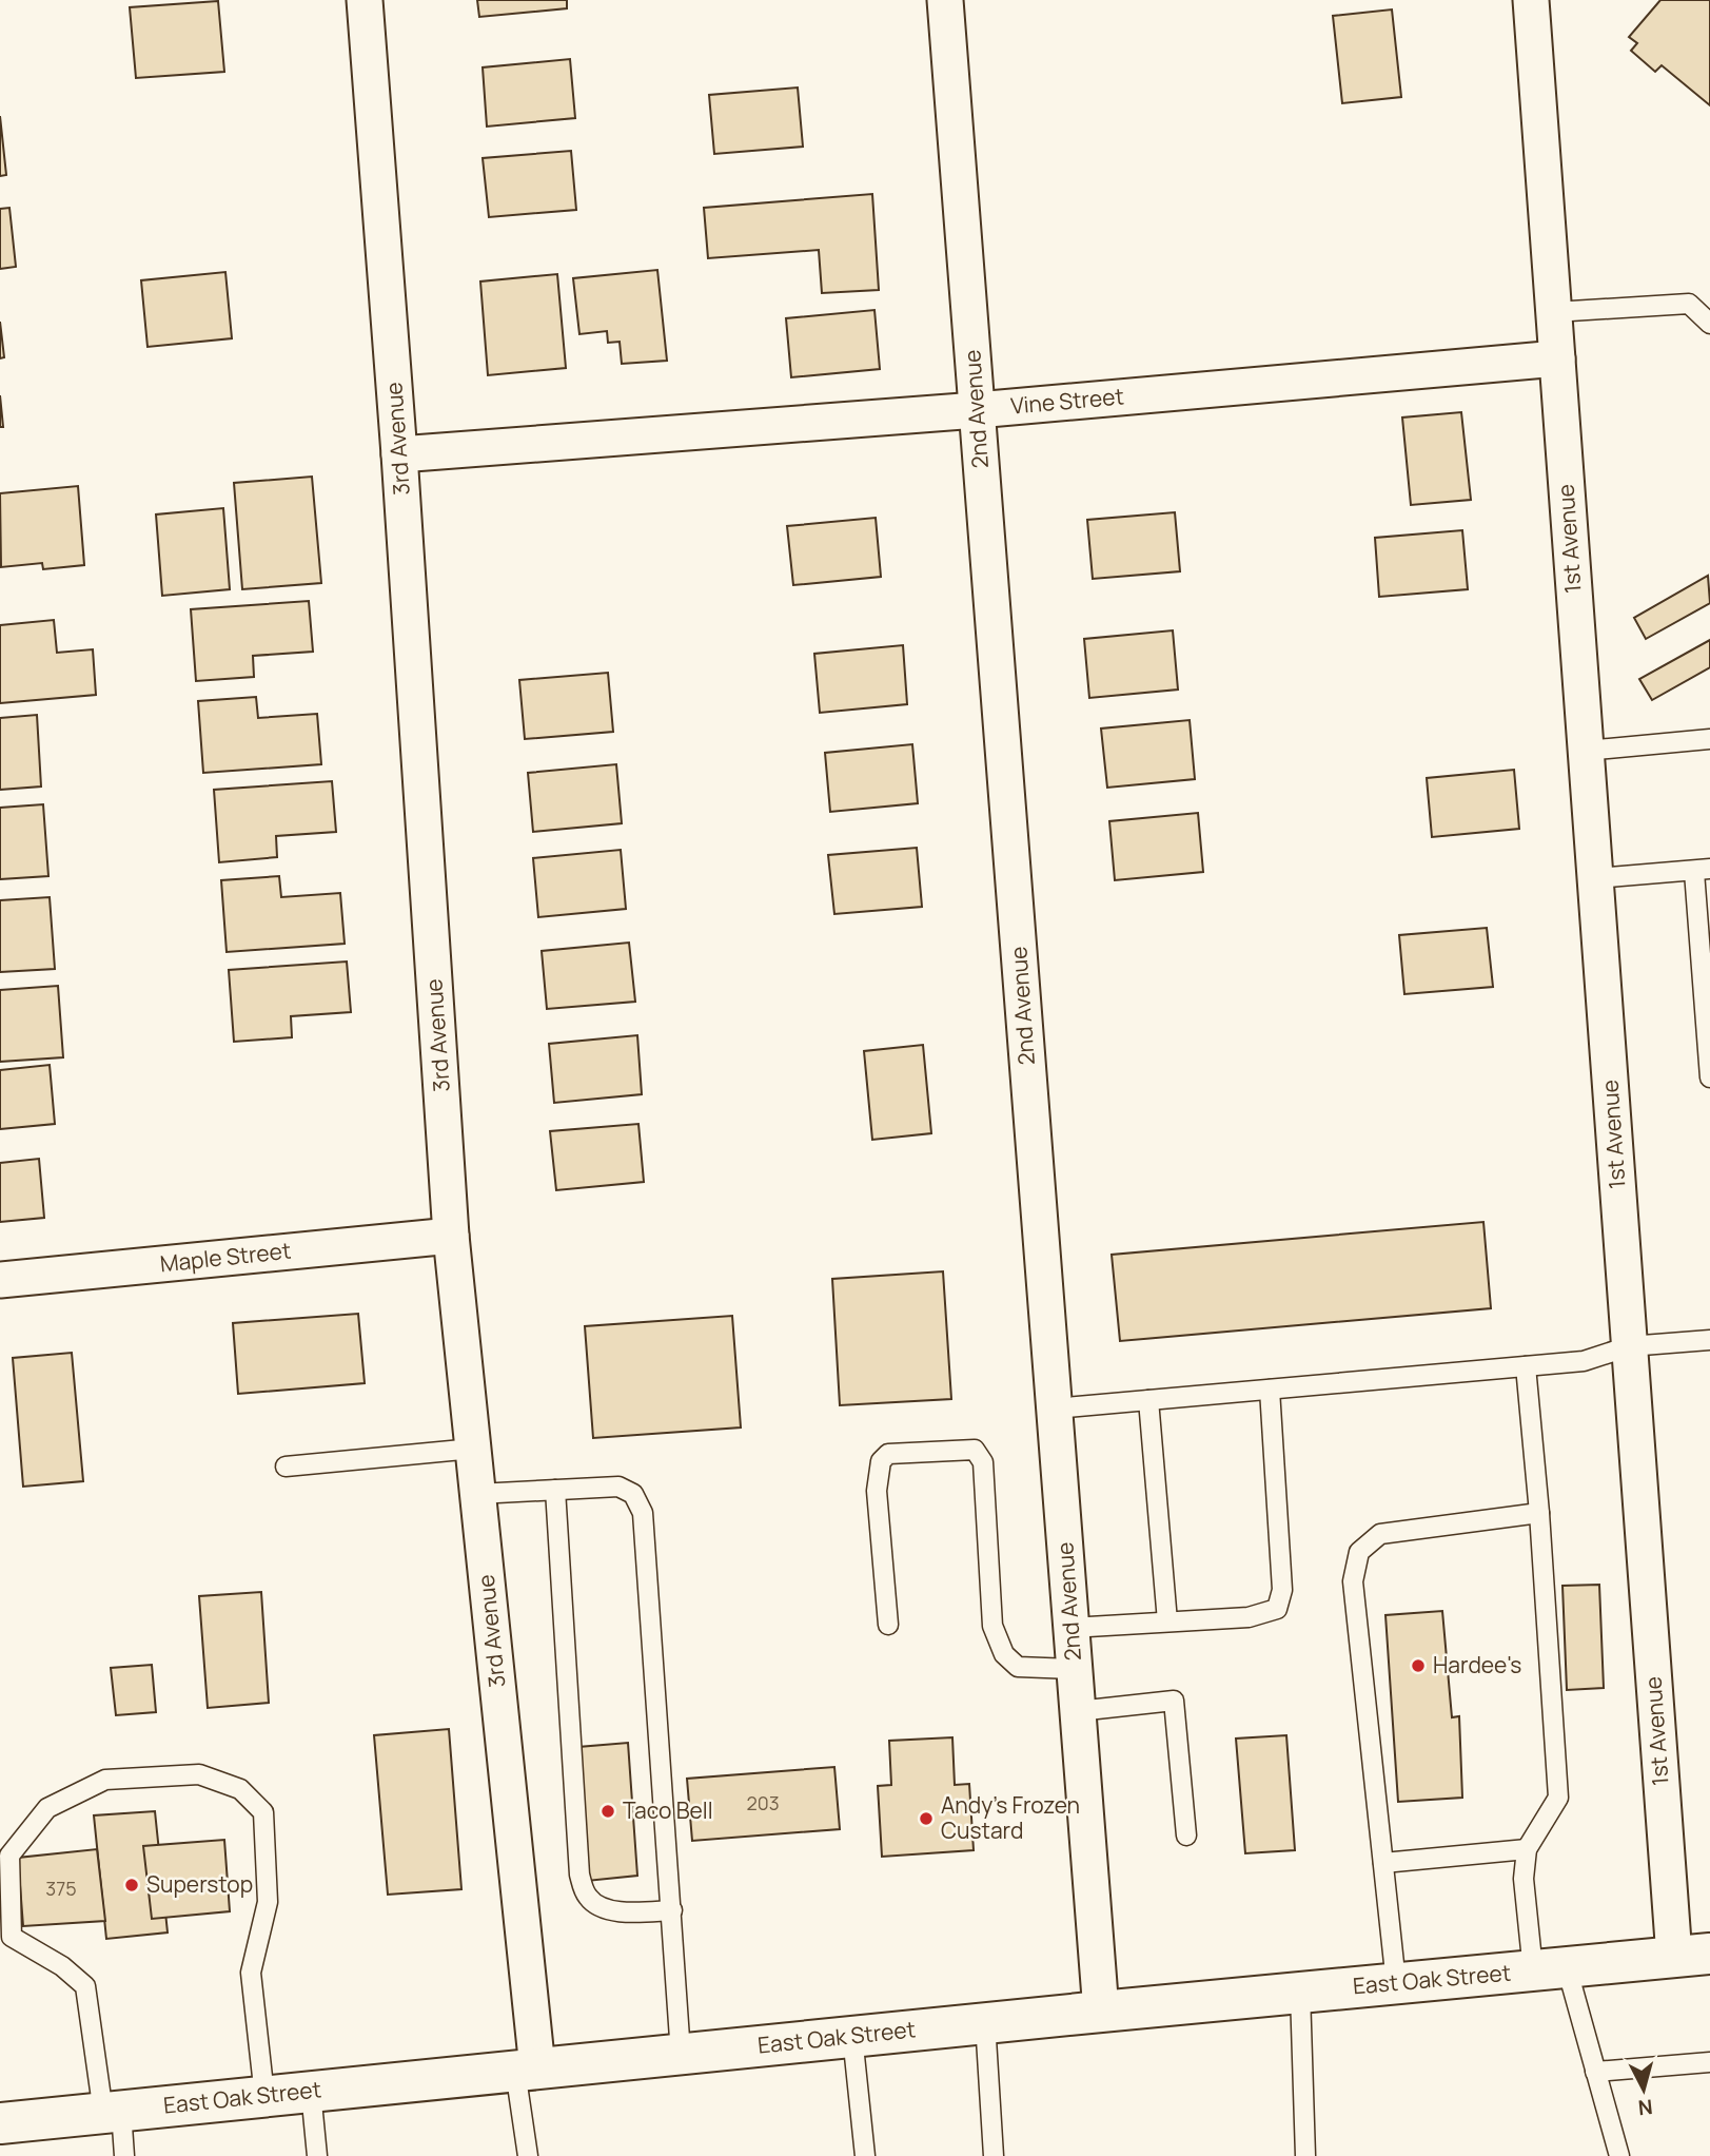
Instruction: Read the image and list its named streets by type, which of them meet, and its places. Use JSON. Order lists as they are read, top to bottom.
{
  "streets": {
    "highway": ["East Oak Street"],
    "street": [
      "Vine Street",
      "2nd Avenue",
      "3rd Avenue",
      "1st Avenue",
      "Maple Street"
    ]
  },
  "crossings": [
    ["Vine Street", "2nd Avenue"],
    ["Vine Street", "3rd Avenue"],
    ["Vine Street", "1st Avenue"],
    ["2nd Avenue", "East Oak Street"],
    ["3rd Avenue", "Maple Street"],
    ["3rd Avenue", "East Oak Street"],
    ["1st Avenue", "East Oak Street"]
  ],
  "places": [
    "Hardee's",
    "Taco Bell",
    "Andy's Frozen Custard",
    "Superstop"
  ],
  "house_numbers": ["203", "375"],
  "north": "bottom"
}
